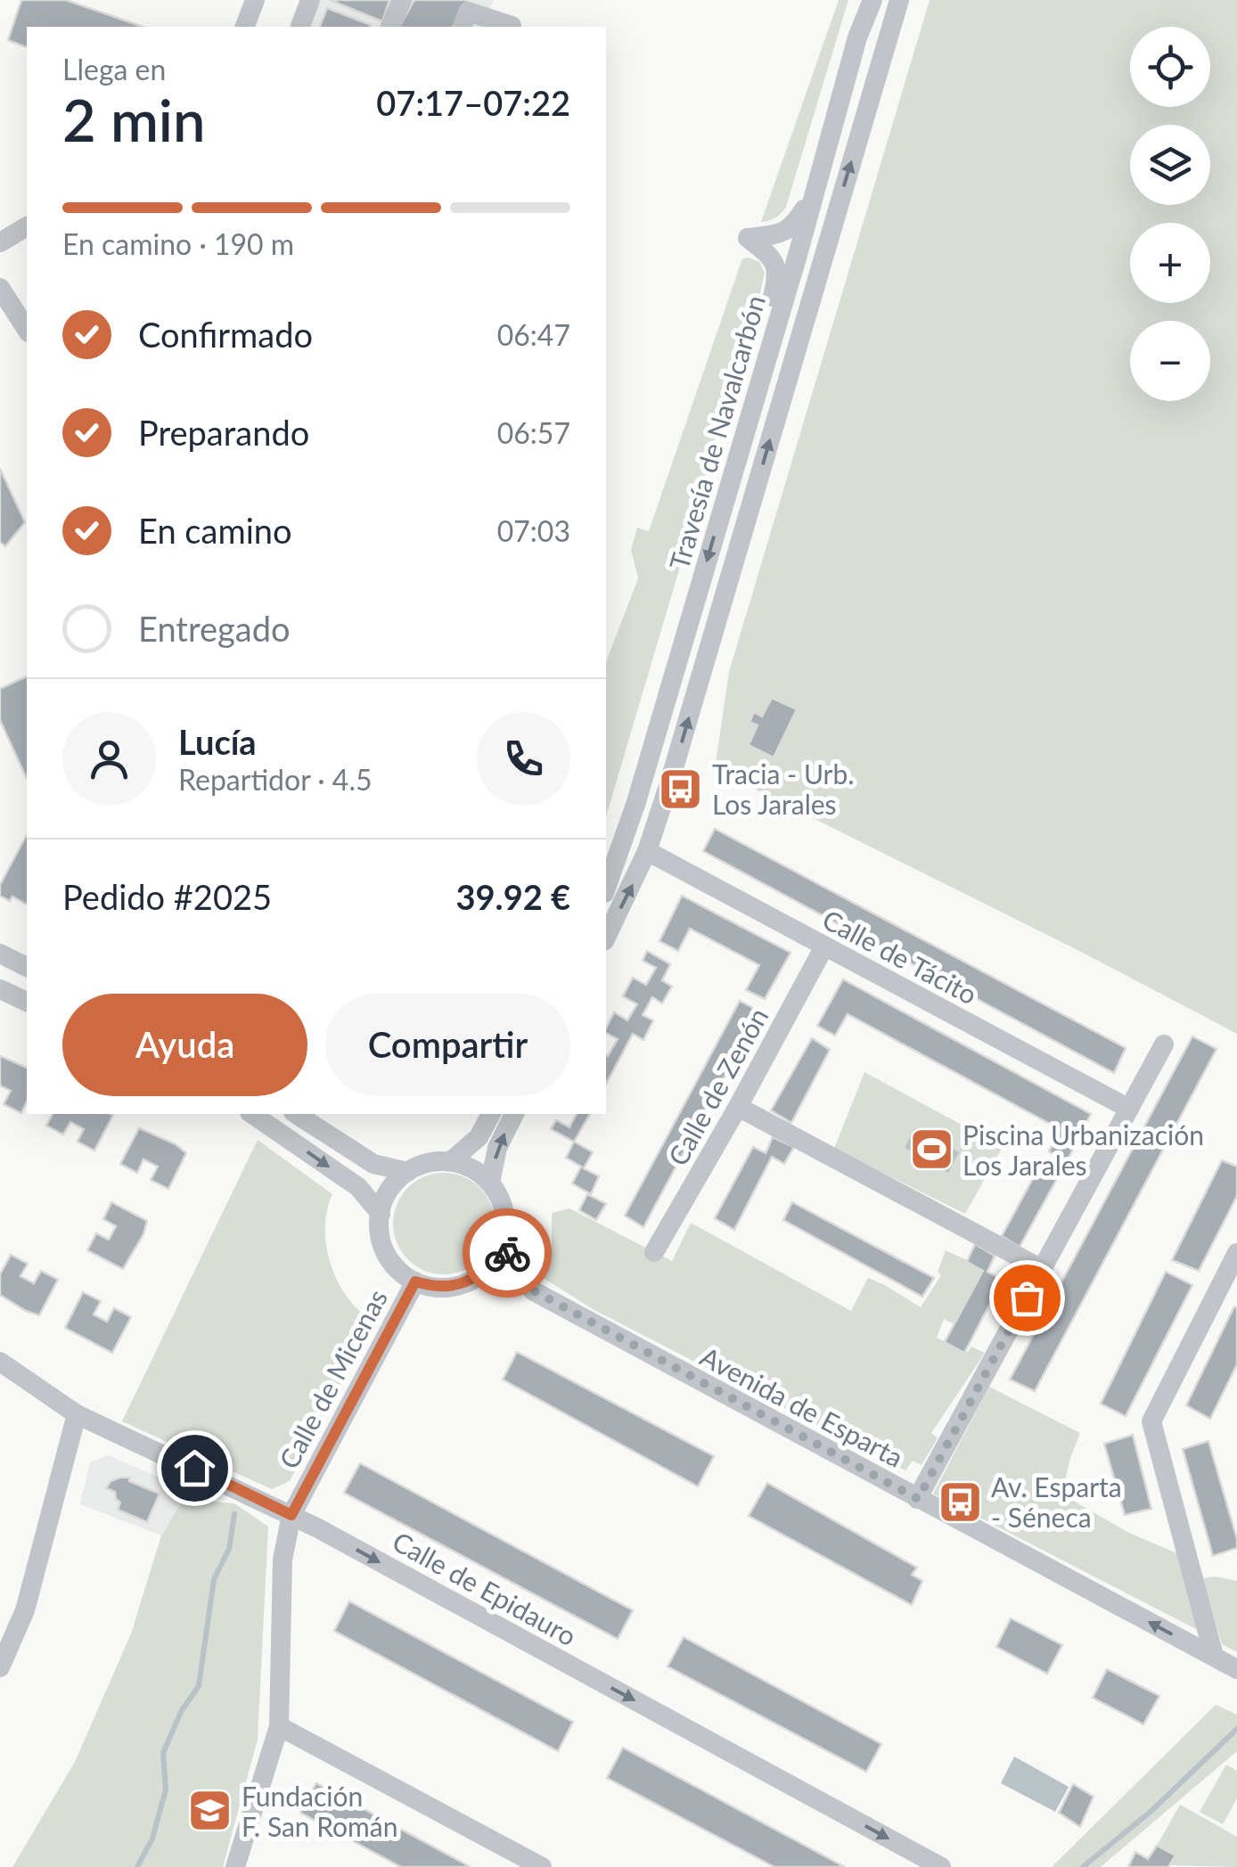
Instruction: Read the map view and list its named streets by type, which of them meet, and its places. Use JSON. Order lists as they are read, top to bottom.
{
  "streets": {
    "street": [
      "Travesía de Navalcarbón",
      "Calle de Tácito",
      "Calle de Zenón",
      "Calle de Micenas",
      "Avenida de Esparta",
      "Calle de Epidauro"
    ]
  },
  "crossings": [
    ["Travesía de Navalcarbón", "Calle de Tácito"],
    ["Calle de Tácito", "Calle de Zenón"],
    ["Calle de Micenas", "Avenida de Esparta"],
    ["Calle de Micenas", "Calle de Epidauro"]
  ],
  "one_way": ["Avenida de Esparta", "Calle de Epidauro"],
  "places": {
    "bus stop": ["Tracia - Urb. Los Jarales", "Av. Esparta - Séneca"],
    "sports": ["Piscina Urbanización Los Jarales"],
    "school or university": ["Fundación F. San Román"]
  },
  "page": {
    "map_buttons": ["+", "−"],
    "heading": ["2 min", "Llega en", "07:17–07:22"],
    "panel": [
      "Lucía",
      "Repartidor · 4.5",
      "Pedido #2025",
      "39.92 €"
    ],
    "bar": "En camino · 190 m",
    "list": [
      ["Confirmado", "06:47"],
      ["Preparando", "06:57"],
      ["En camino", "07:03"],
      "Entregado"
    ],
    "buttons": ["Ayuda", "Compartir"]
  }
}
